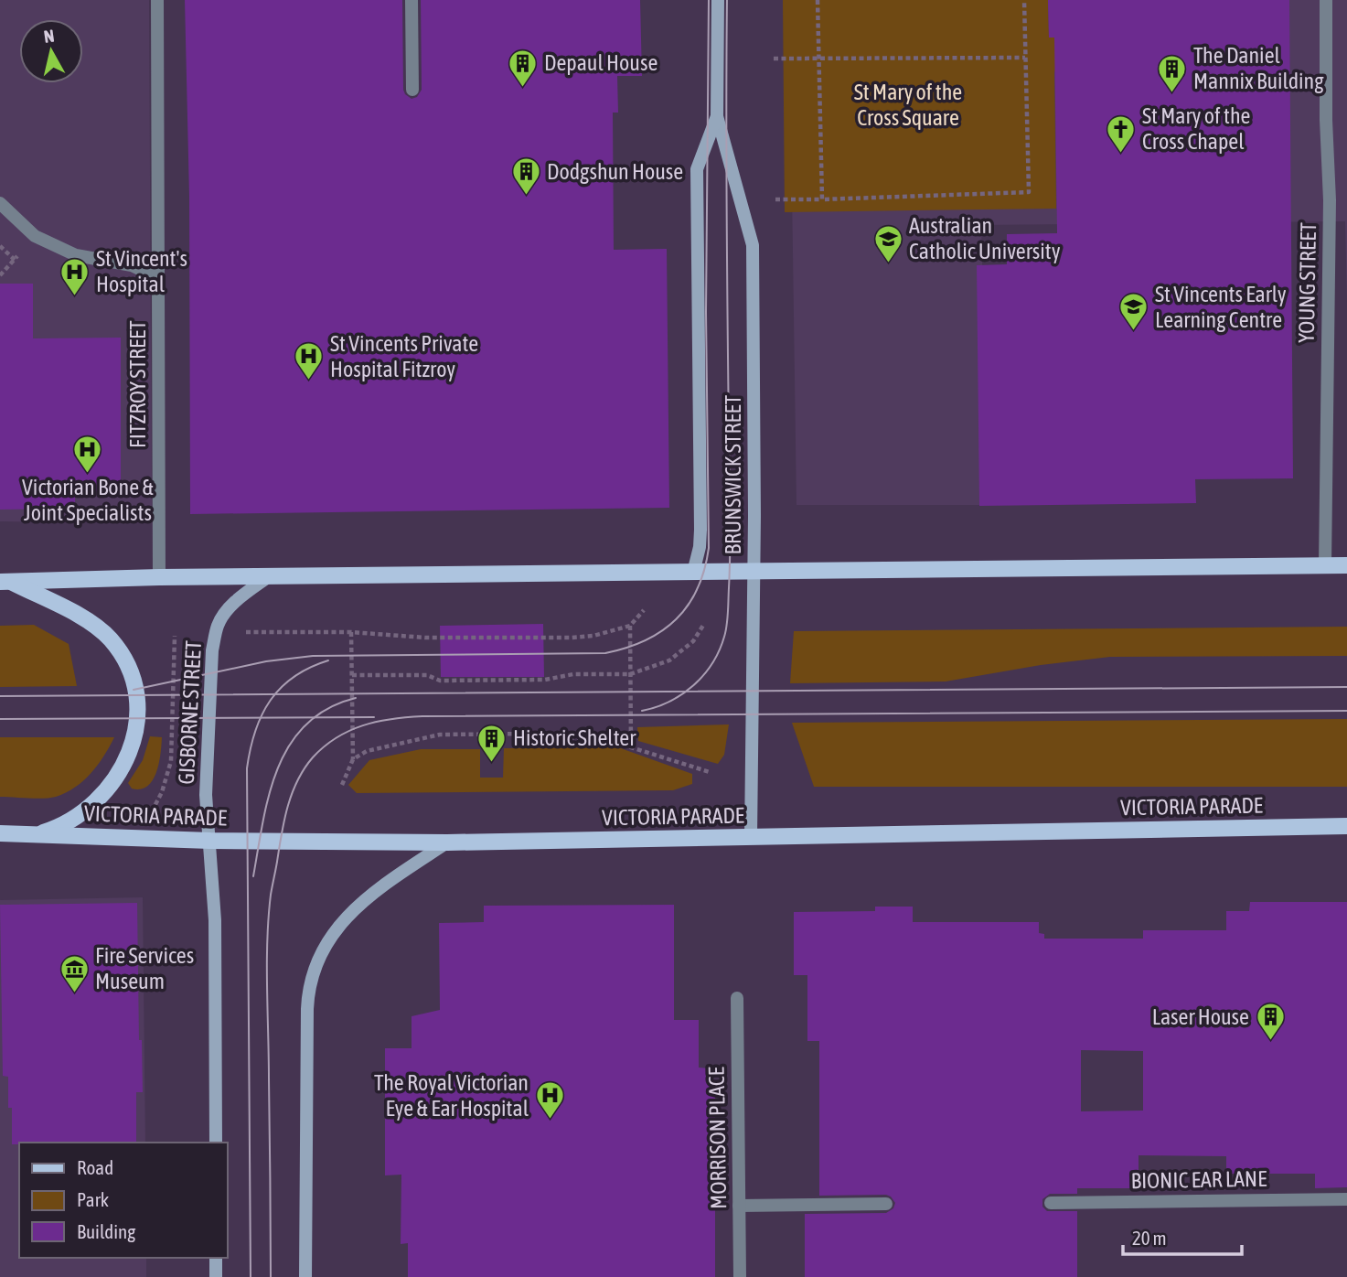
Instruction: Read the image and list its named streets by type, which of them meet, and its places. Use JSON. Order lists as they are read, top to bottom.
{
  "streets": {
    "main road": ["VICTORIA PARADE"],
    "street": [
      "YOUNG STREET",
      "FITZROY STREET",
      "BRUNSWICK STREET",
      "GISBORNE STREET",
      "MORRISON PLACE",
      "BIONIC EAR LANE"
    ]
  },
  "crossings": [
    ["BRUNSWICK STREET", "VICTORIA PARADE"],
    ["GISBORNE STREET", "VICTORIA PARADE"]
  ],
  "parks": ["St Mary of the Cross Square"],
  "places": {
    "building": [
      "Depaul House",
      "The Daniel Mannix Building",
      "Dodgshun House",
      "Historic Shelter",
      "Laser House"
    ],
    "church": ["St Mary of the Cross Chapel"],
    "school or university": ["Australian Catholic University", "St Vincents Early Learning Centre"],
    "hospital": [
      "St Vincent's Hospital",
      "St Vincents Private Hospital Fitzroy",
      "Victorian Bone & Joint Specialists",
      "The Royal Victorian Eye & Ear Hospital"
    ],
    "museum": ["Fire Services Museum"]
  },
  "legend": ["Road", "Park", "Building"],
  "scale_bar": "20 m",
  "north": "top"
}
